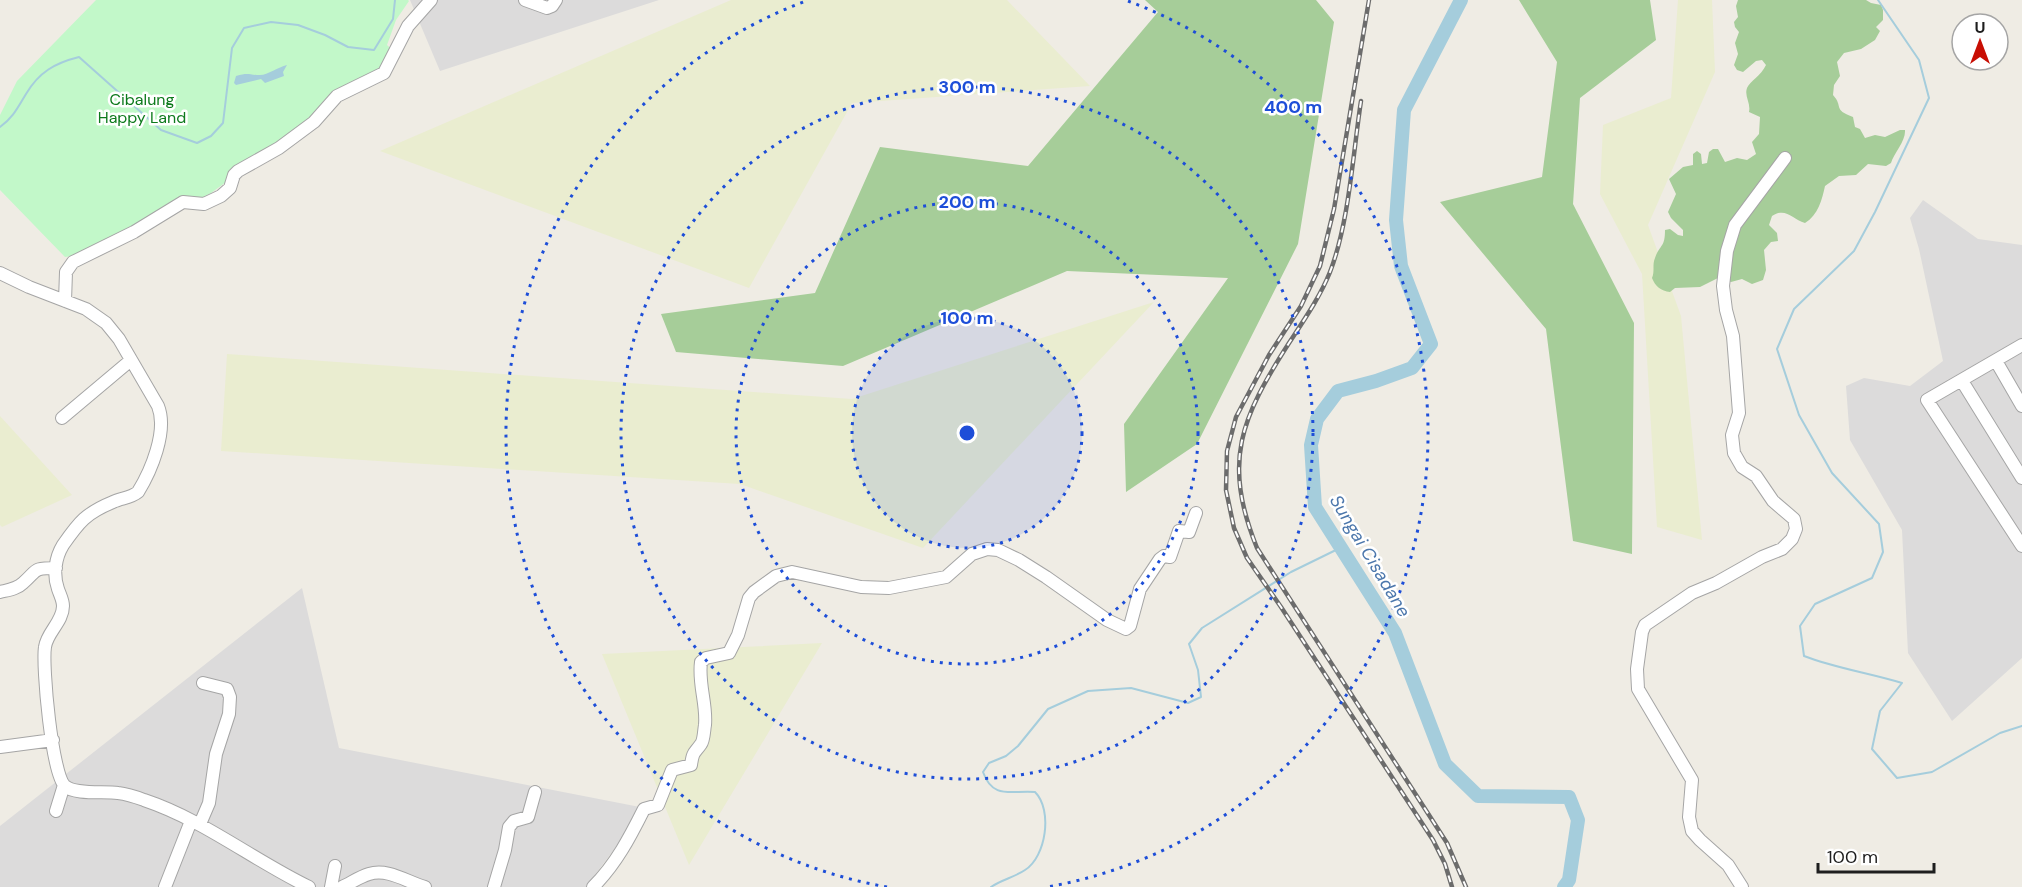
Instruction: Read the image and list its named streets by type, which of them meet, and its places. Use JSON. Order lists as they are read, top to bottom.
{
  "water": ["Sungai Cisadane"],
  "parks": ["Cibalung Happy Land"],
  "scale_bar": "100 m",
  "north": "top",
  "rings": [
    "300 m",
    "400 m",
    "200 m",
    "100 m"
  ]
}
